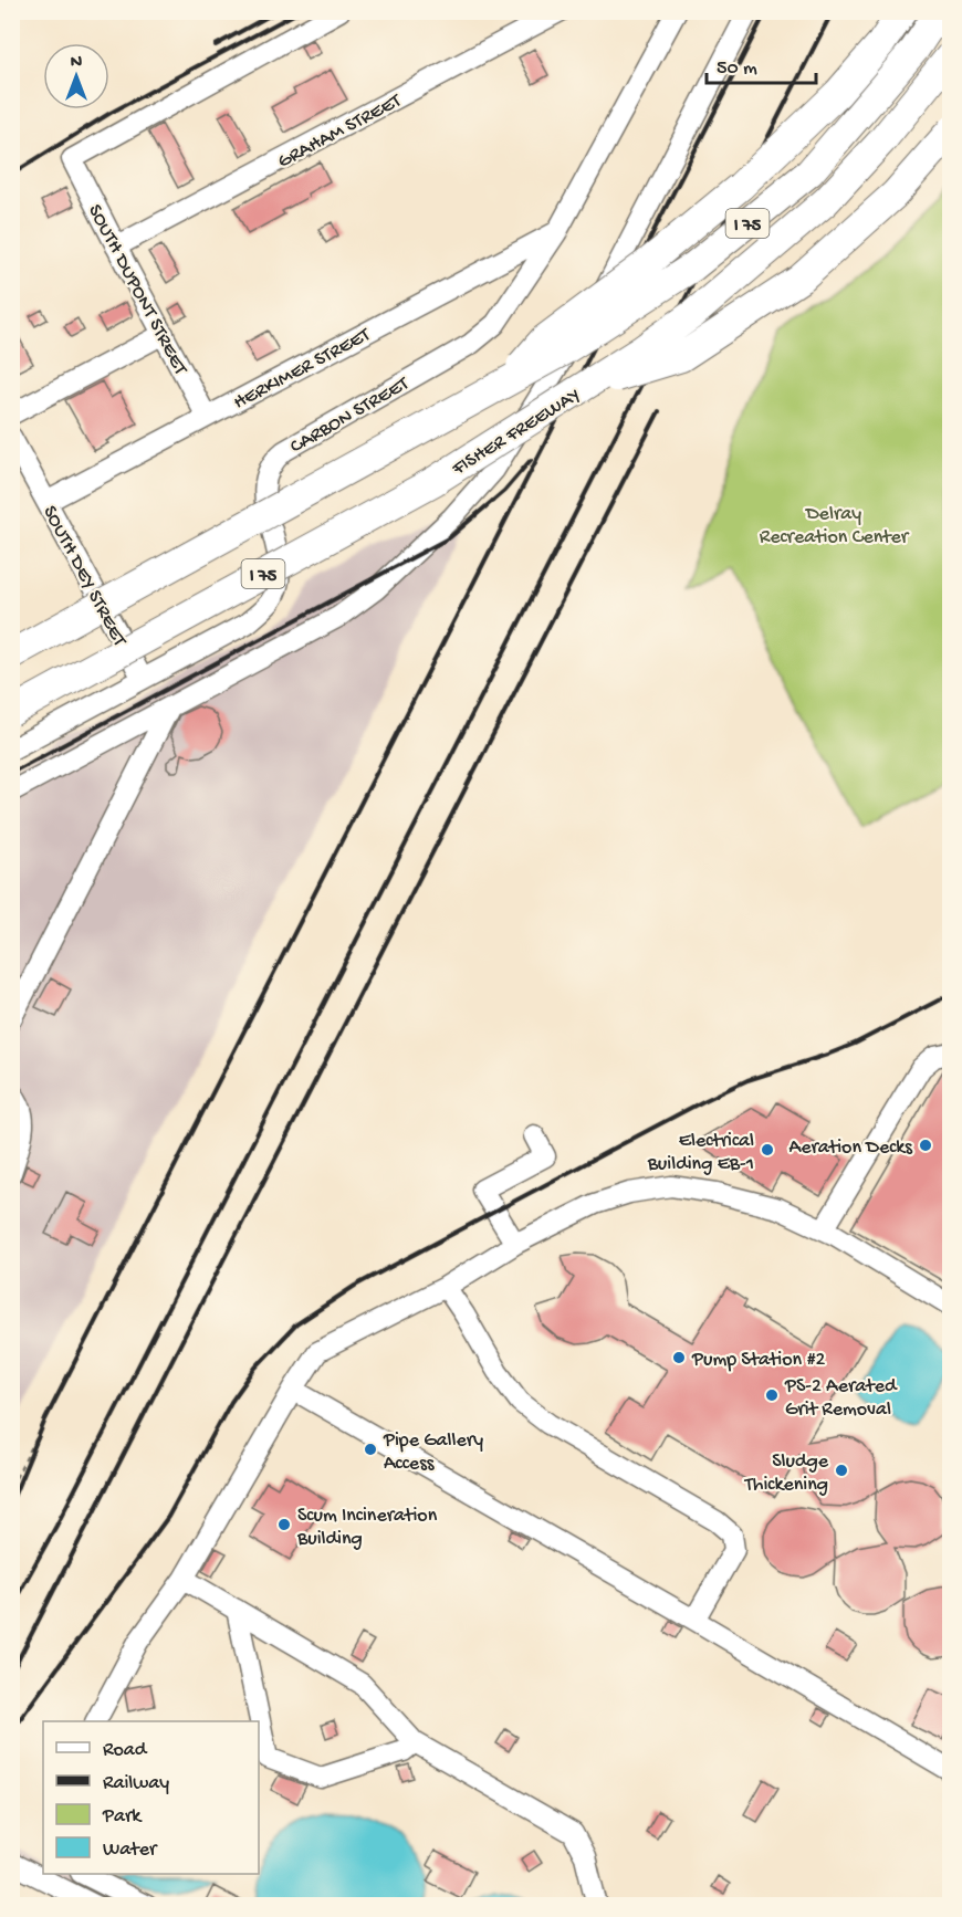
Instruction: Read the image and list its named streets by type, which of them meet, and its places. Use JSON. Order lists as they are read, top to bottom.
{
  "streets": {
    "highway": ["I 75", "FISHER FREEWAY"],
    "street": [
      "GRAHAM STREET",
      "SOUTH DUPONT STREET",
      "HERKIMER STREET",
      "CARBON STREET",
      "SOUTH DEY STREET"
    ]
  },
  "crossings": [
    ["GRAHAM STREET", "SOUTH DUPONT STREET"],
    ["SOUTH DUPONT STREET", "HERKIMER STREET"],
    ["HERKIMER STREET", "CARBON STREET"],
    ["HERKIMER STREET", "SOUTH DEY STREET"],
    ["CARBON STREET", "SOUTH DEY STREET"]
  ],
  "parks": ["Delray Recreation Center"],
  "places": [
    "Aeration Decks",
    "Electrical Building EB-1",
    "Pump Station #2",
    "PS-2 Aerated Grit Removal",
    "Pipe Gallery Access",
    "Sludge Thickening",
    "Scum Incineration Building"
  ],
  "legend": [
    "Road",
    "Railway",
    "Park",
    "Water"
  ],
  "scale_bar": "50 m",
  "north": "top"
}
